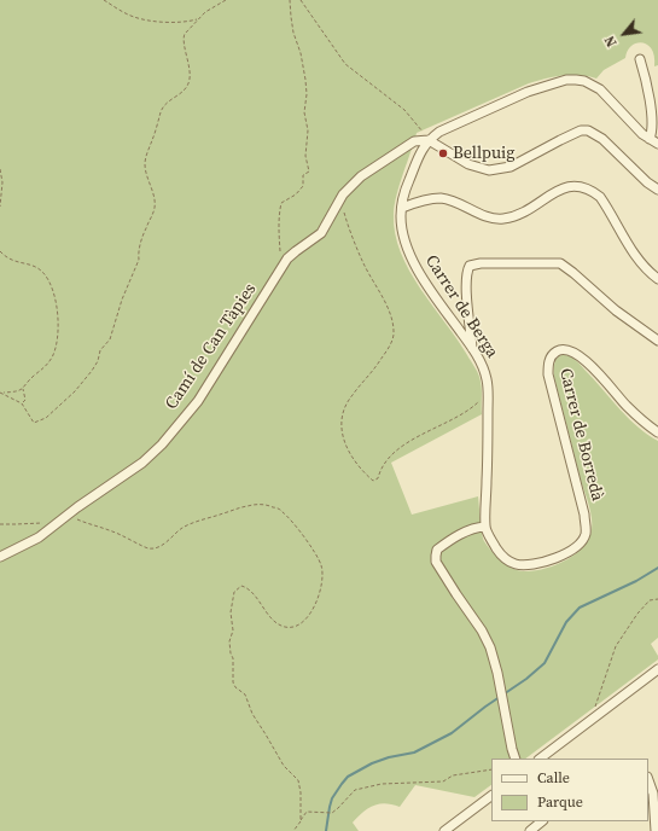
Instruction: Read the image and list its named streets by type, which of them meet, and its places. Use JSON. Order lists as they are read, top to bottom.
{
  "streets": {
    "street": ["Carrer de Berga", "Camí de Can Tàpies", "Carrer de Borredà"]
  },
  "crossings": [
    ["Carrer de Berga", "Camí de Can Tàpies"],
    ["Carrer de Berga", "Carrer de Borredà"]
  ],
  "places": ["Bellpuig"],
  "legend": ["Calle", "Parque"],
  "north": "bottom left"
}
